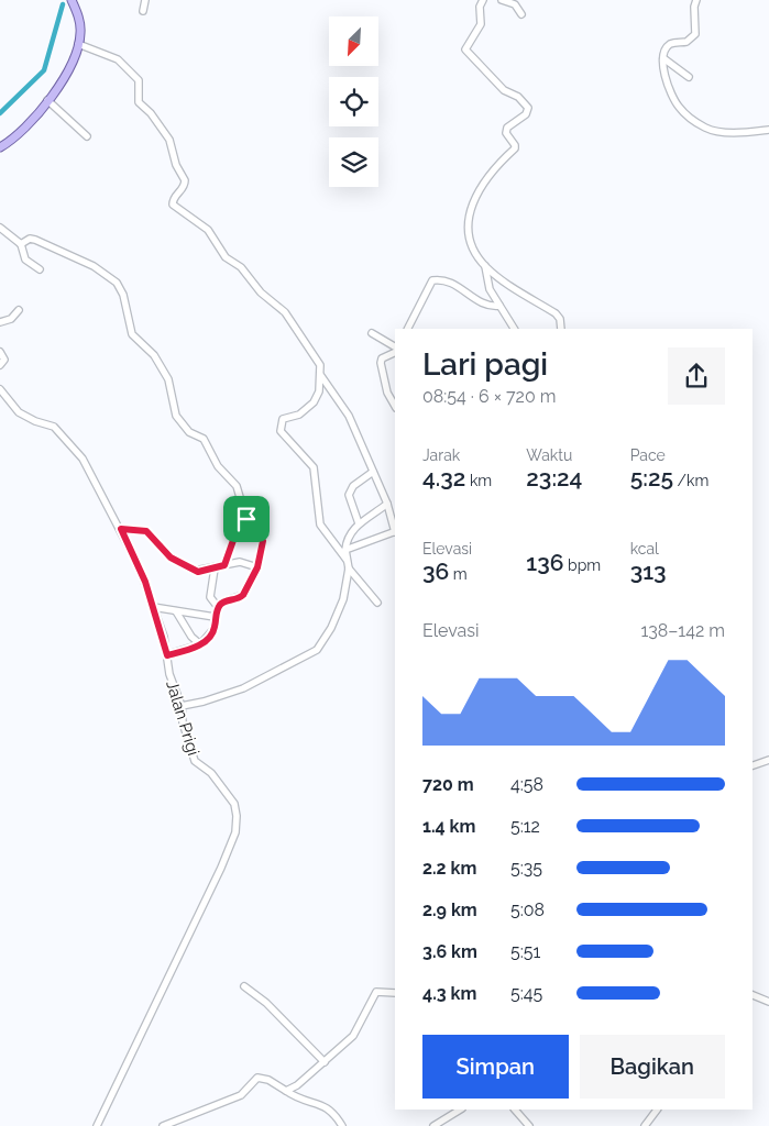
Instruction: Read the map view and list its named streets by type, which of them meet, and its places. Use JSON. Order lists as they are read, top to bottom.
{
  "streets": {
    "street": ["Jalan Prigi"]
  },
  "north": "bottom left",
  "page": {
    "heading": ["Lari pagi", "08:54 · 6 × 720 m"],
    "stats": [
      ["Jarak", "4.32 km"],
      ["Waktu", "23:24"],
      ["Pace", "5:25 /km"],
      ["Elevasi", "36 m"],
      ["136 bpm"],
      ["kcal", "313"]
    ],
    "chart": ["Elevasi", "138–142 m"],
    "list": [
      {
        "name": "720 m",
        "note": "4:58"
      },
      {
        "name": "1.4 km",
        "note": "5:12"
      },
      {
        "name": "2.2 km",
        "note": "5:35"
      },
      {
        "name": "2.9 km",
        "note": "5:08"
      },
      {
        "name": "3.6 km",
        "note": "5:51"
      },
      {
        "name": "4.3 km",
        "note": "5:45"
      }
    ],
    "buttons": ["Simpan", "Bagikan"]
  }
}
